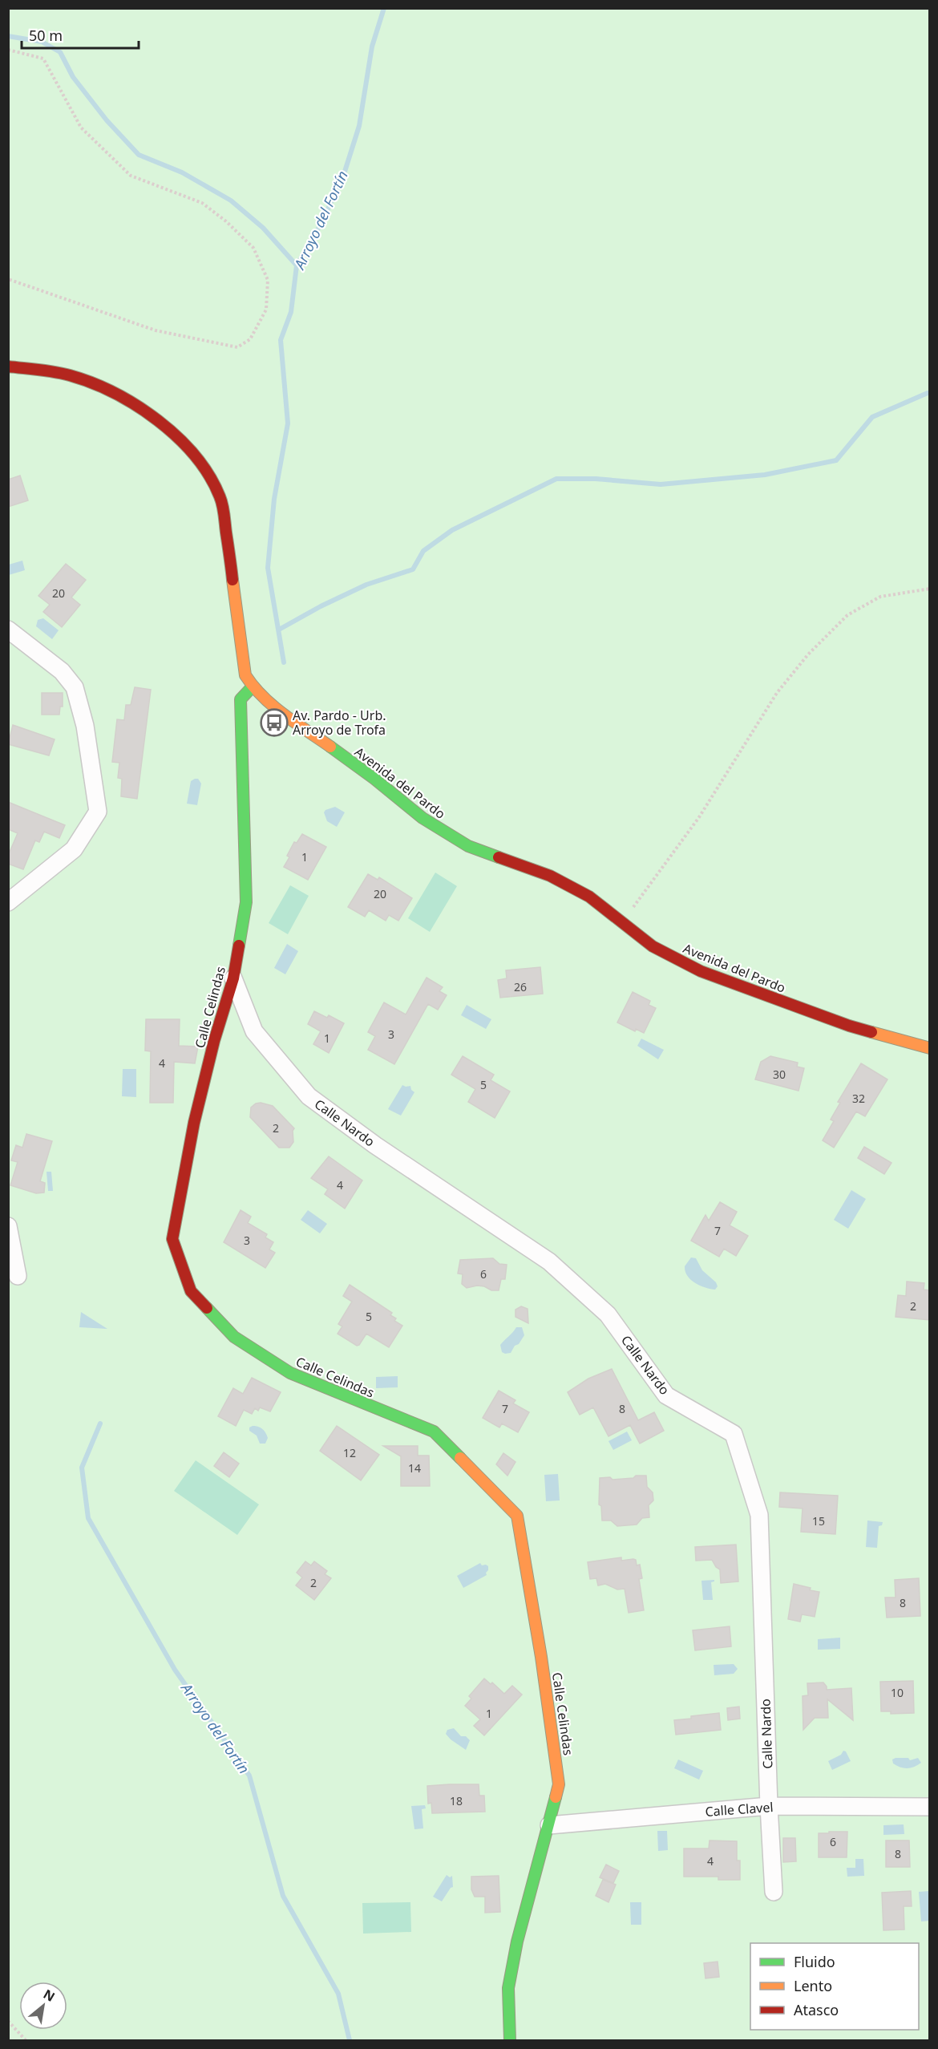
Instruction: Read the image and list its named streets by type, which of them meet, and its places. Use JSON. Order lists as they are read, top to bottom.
{
  "streets": {
    "street": [
      "Avenida del Pardo",
      "Calle Celindas",
      "Calle Nardo",
      "Calle Clavel"
    ]
  },
  "crossings": [
    ["Avenida del Pardo", "Calle Celindas"],
    ["Calle Celindas", "Calle Nardo"],
    ["Calle Celindas", "Calle Clavel"],
    ["Calle Nardo", "Calle Clavel"]
  ],
  "water": ["Arroyo del Fortín"],
  "places": {
    "bus stop": ["Av. Pardo - Urb. Arroyo de Trofa"]
  },
  "house_numbers": [
    "20",
    "1",
    "20",
    "26",
    "3",
    "1",
    "4",
    "30",
    "5",
    "32",
    "2",
    "4",
    "7",
    "3",
    "6",
    "2",
    "5",
    "7",
    "8",
    "12",
    "14",
    "15",
    "2",
    "8",
    "10",
    "1",
    "18",
    "6",
    "8",
    "4"
  ],
  "legend": ["Fluido", "Lento", "Atasco"],
  "scale_bar": "50 m",
  "north": "top right"
}
